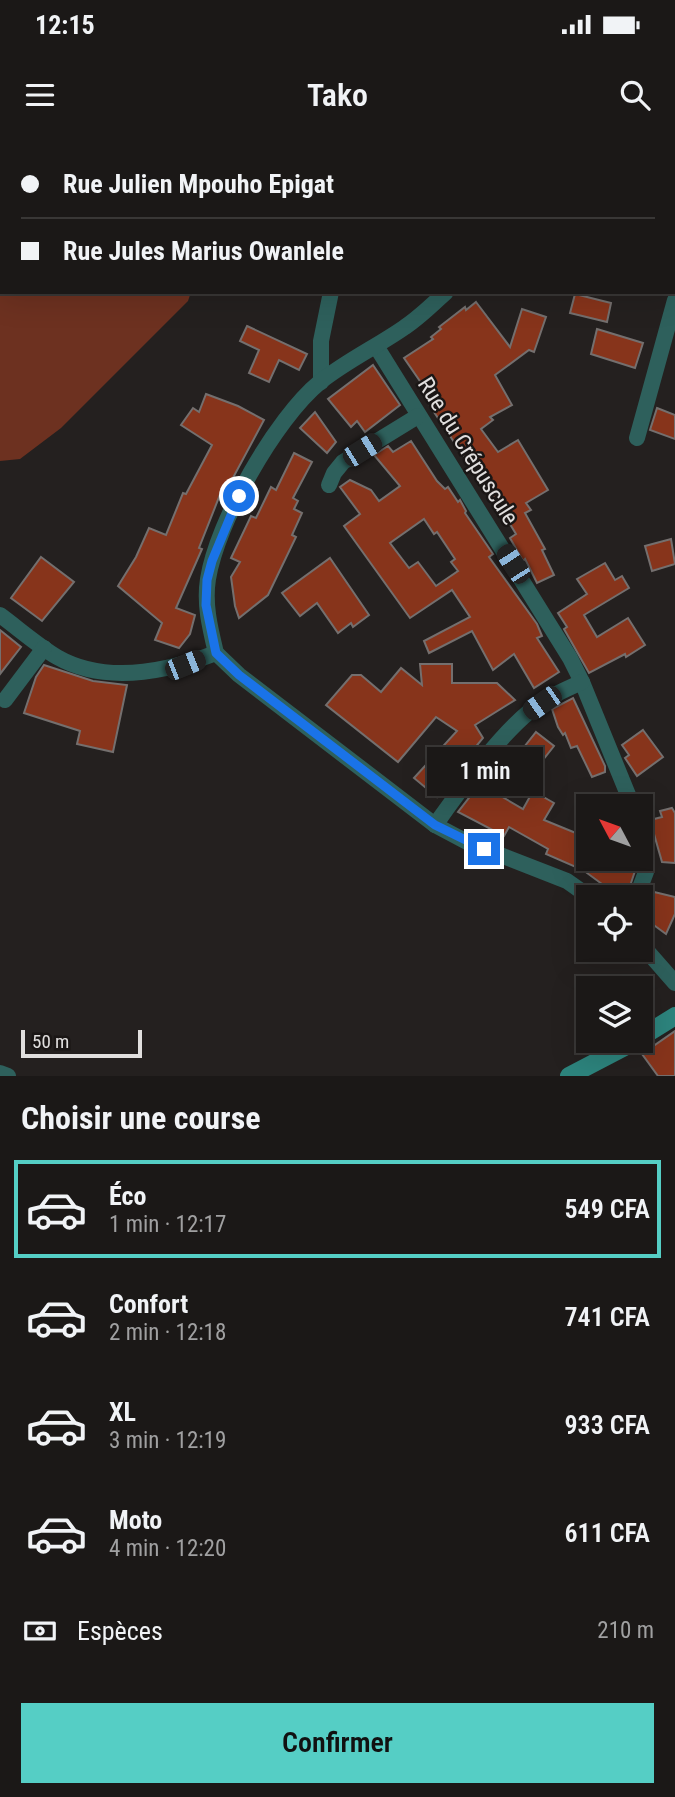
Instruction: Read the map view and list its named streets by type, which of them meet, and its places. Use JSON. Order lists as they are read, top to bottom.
{
  "streets": {
    "street": ["Rue du Crépuscule"]
  },
  "scale_bar": "50 m",
  "north": "top left",
  "page": {
    "status": "12:15",
    "header": "Tako",
    "banner": ["Rue Julien Mpouho Epigat", "Rue Jules Marius Owanlele"],
    "bubble": "1 min",
    "scale": "50 m",
    "heading": "Choisir une course",
    "list": [
      {
        "name": "Éco",
        "note": "1 min · 12:17",
        "value": "549 CFA"
      },
      {
        "name": "Confort",
        "note": "2 min · 12:18",
        "value": "741 CFA"
      },
      {
        "name": "XL",
        "note": "3 min · 12:19",
        "value": "933 CFA"
      },
      {
        "name": "Moto",
        "note": "4 min · 12:20",
        "value": "611 CFA"
      }
    ],
    "pay": ["Espèces", "210 m"],
    "buttons": "Confirmer"
  }
}
